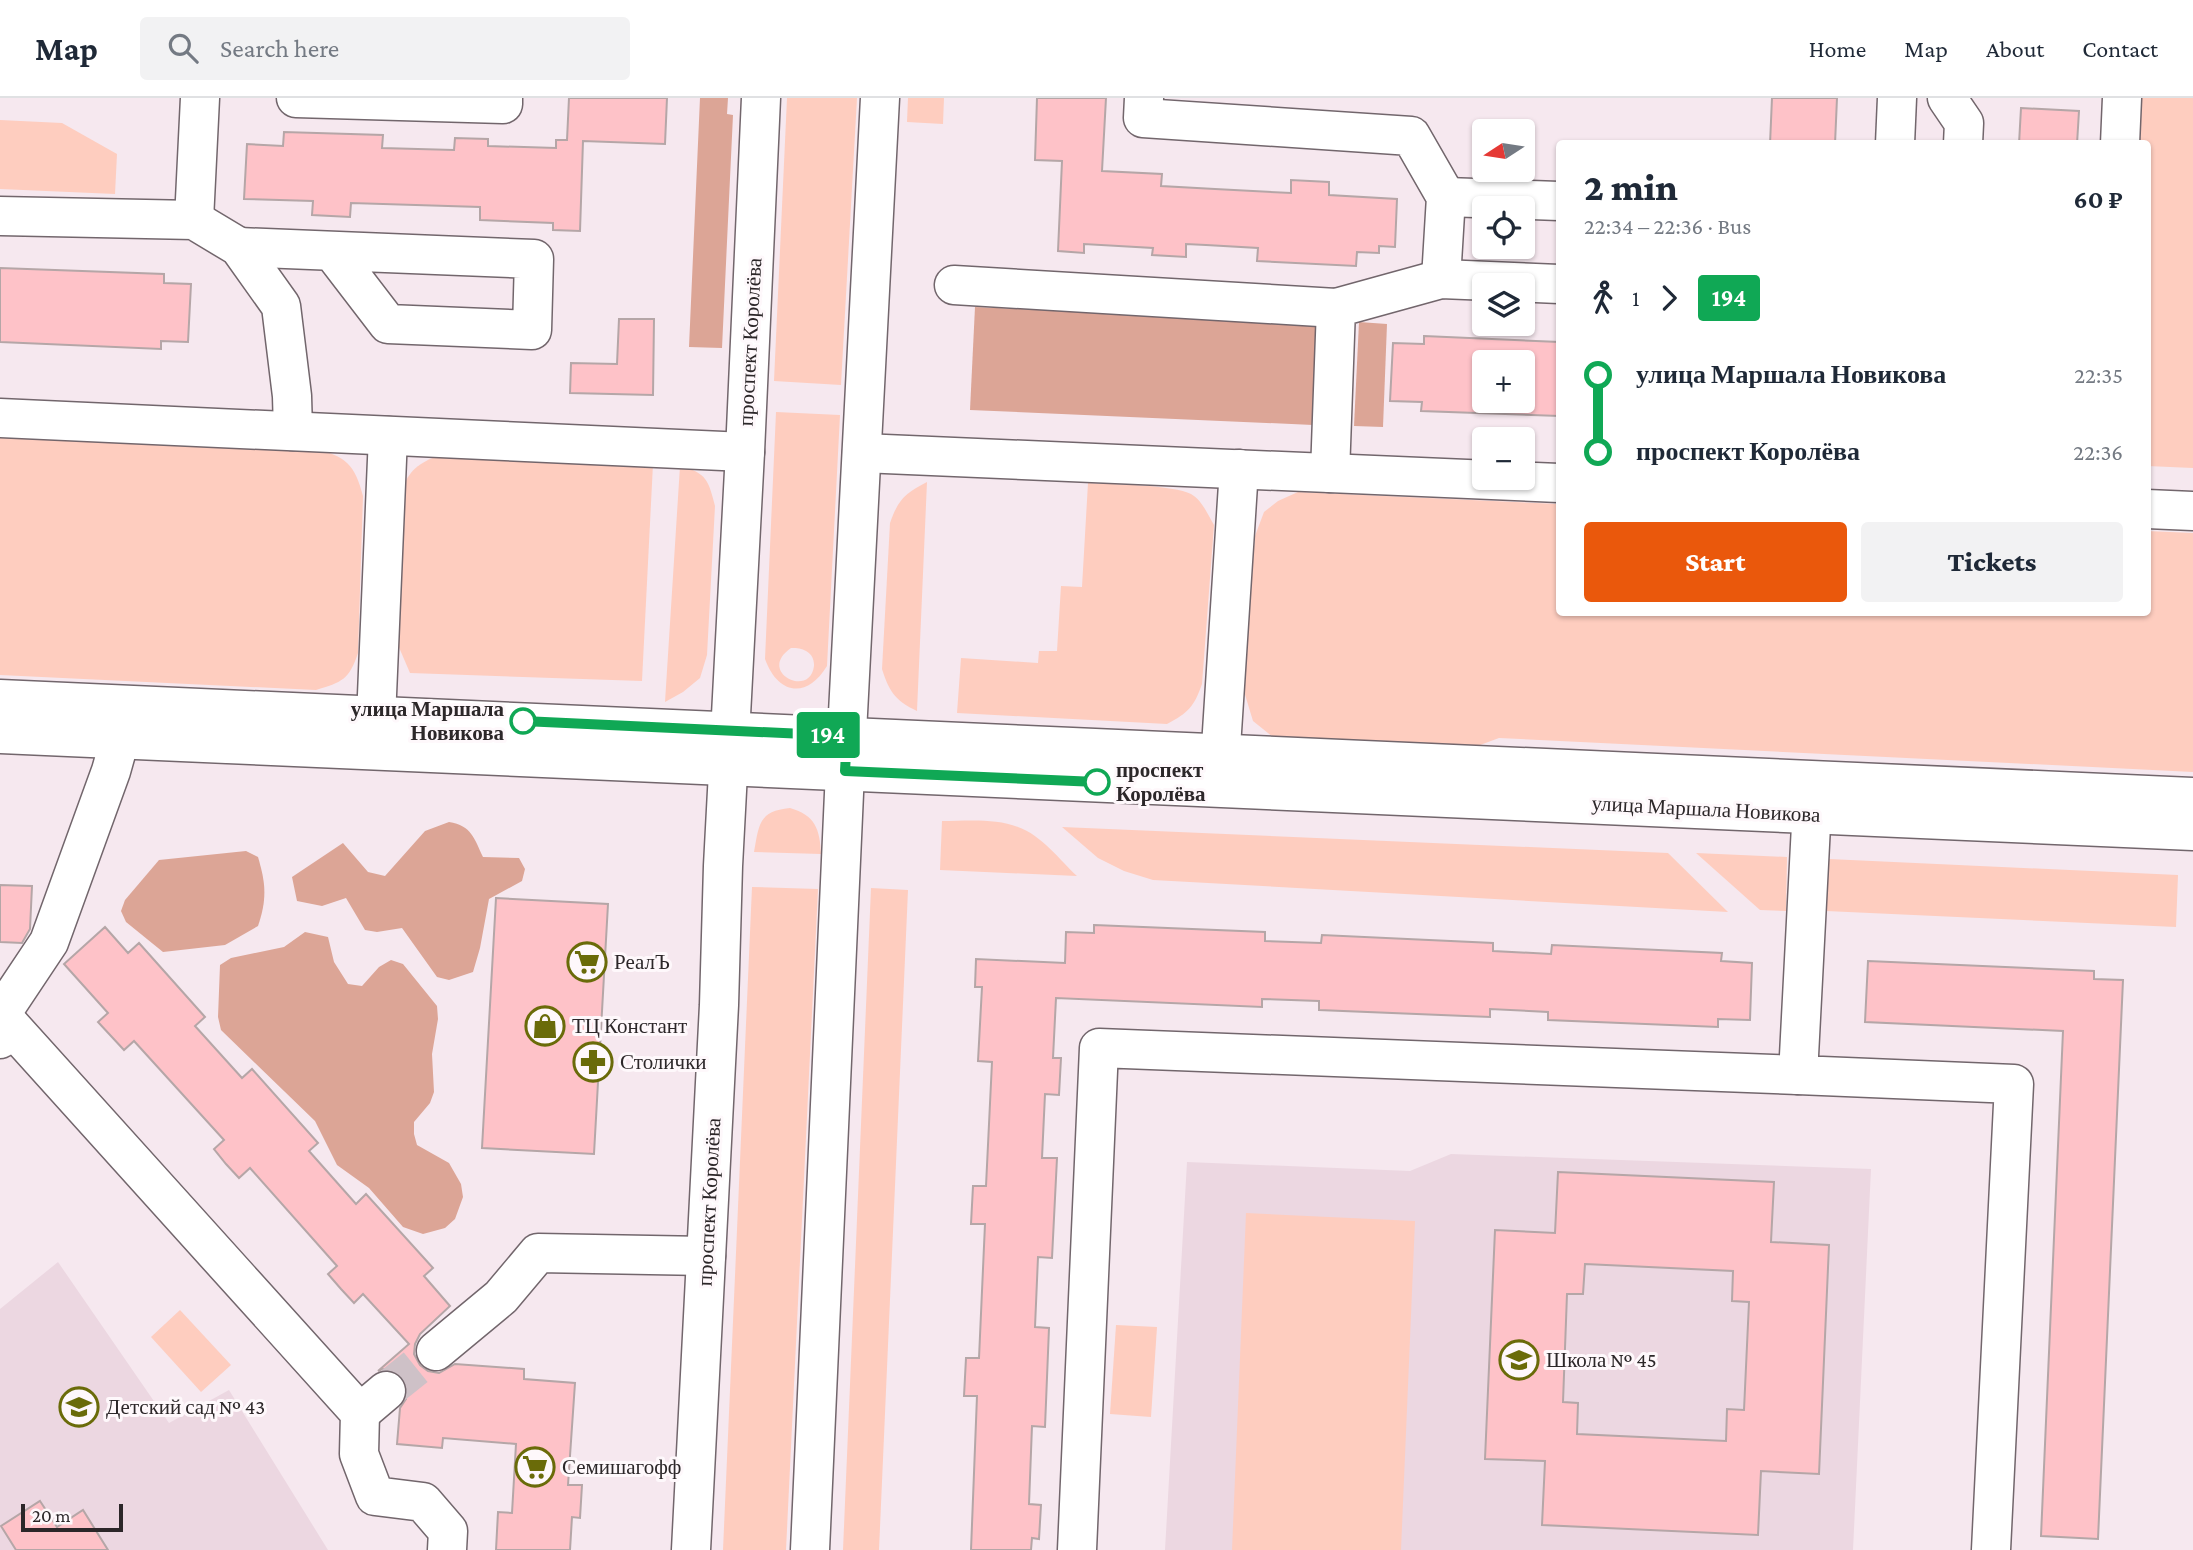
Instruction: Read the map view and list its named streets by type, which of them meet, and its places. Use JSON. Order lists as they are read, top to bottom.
{
  "streets": {
    "street": ["проспект Королёва", "улица Маршала Новикова"]
  },
  "crossings": [
    ["проспект Королёва", "улица Маршала Новикова"]
  ],
  "places": {
    "other": ["улица Маршала Новикова", "проспект Королёва"],
    "supermarket": ["РеалЪ", "Семишагофф"],
    "shop": ["ТЦ Констант"],
    "pharmacy": ["Столички"],
    "school or university": ["Школа № 45", "Детский сад № 43"]
  },
  "lines": ["bus line 194"],
  "scale_bar": "20 m",
  "north": "left",
  "page": {
    "header": "Map",
    "search": "Search here",
    "nav": [
      "Home",
      "Map",
      "About",
      "Contact"
    ],
    "on_map": "194",
    "map_buttons": ["+", "−"],
    "heading": ["2 min", "22:34 – 22:36 · Bus", "60 ₽"],
    "legs": ["1", "194"],
    "list": [
      {
        "name": "улица Маршала Новикова",
        "value": "22:35"
      },
      {
        "name": "проспект Королёва",
        "value": "22:36"
      }
    ],
    "buttons": ["Start", "Tickets"],
    "scale": "20 m"
  }
}
